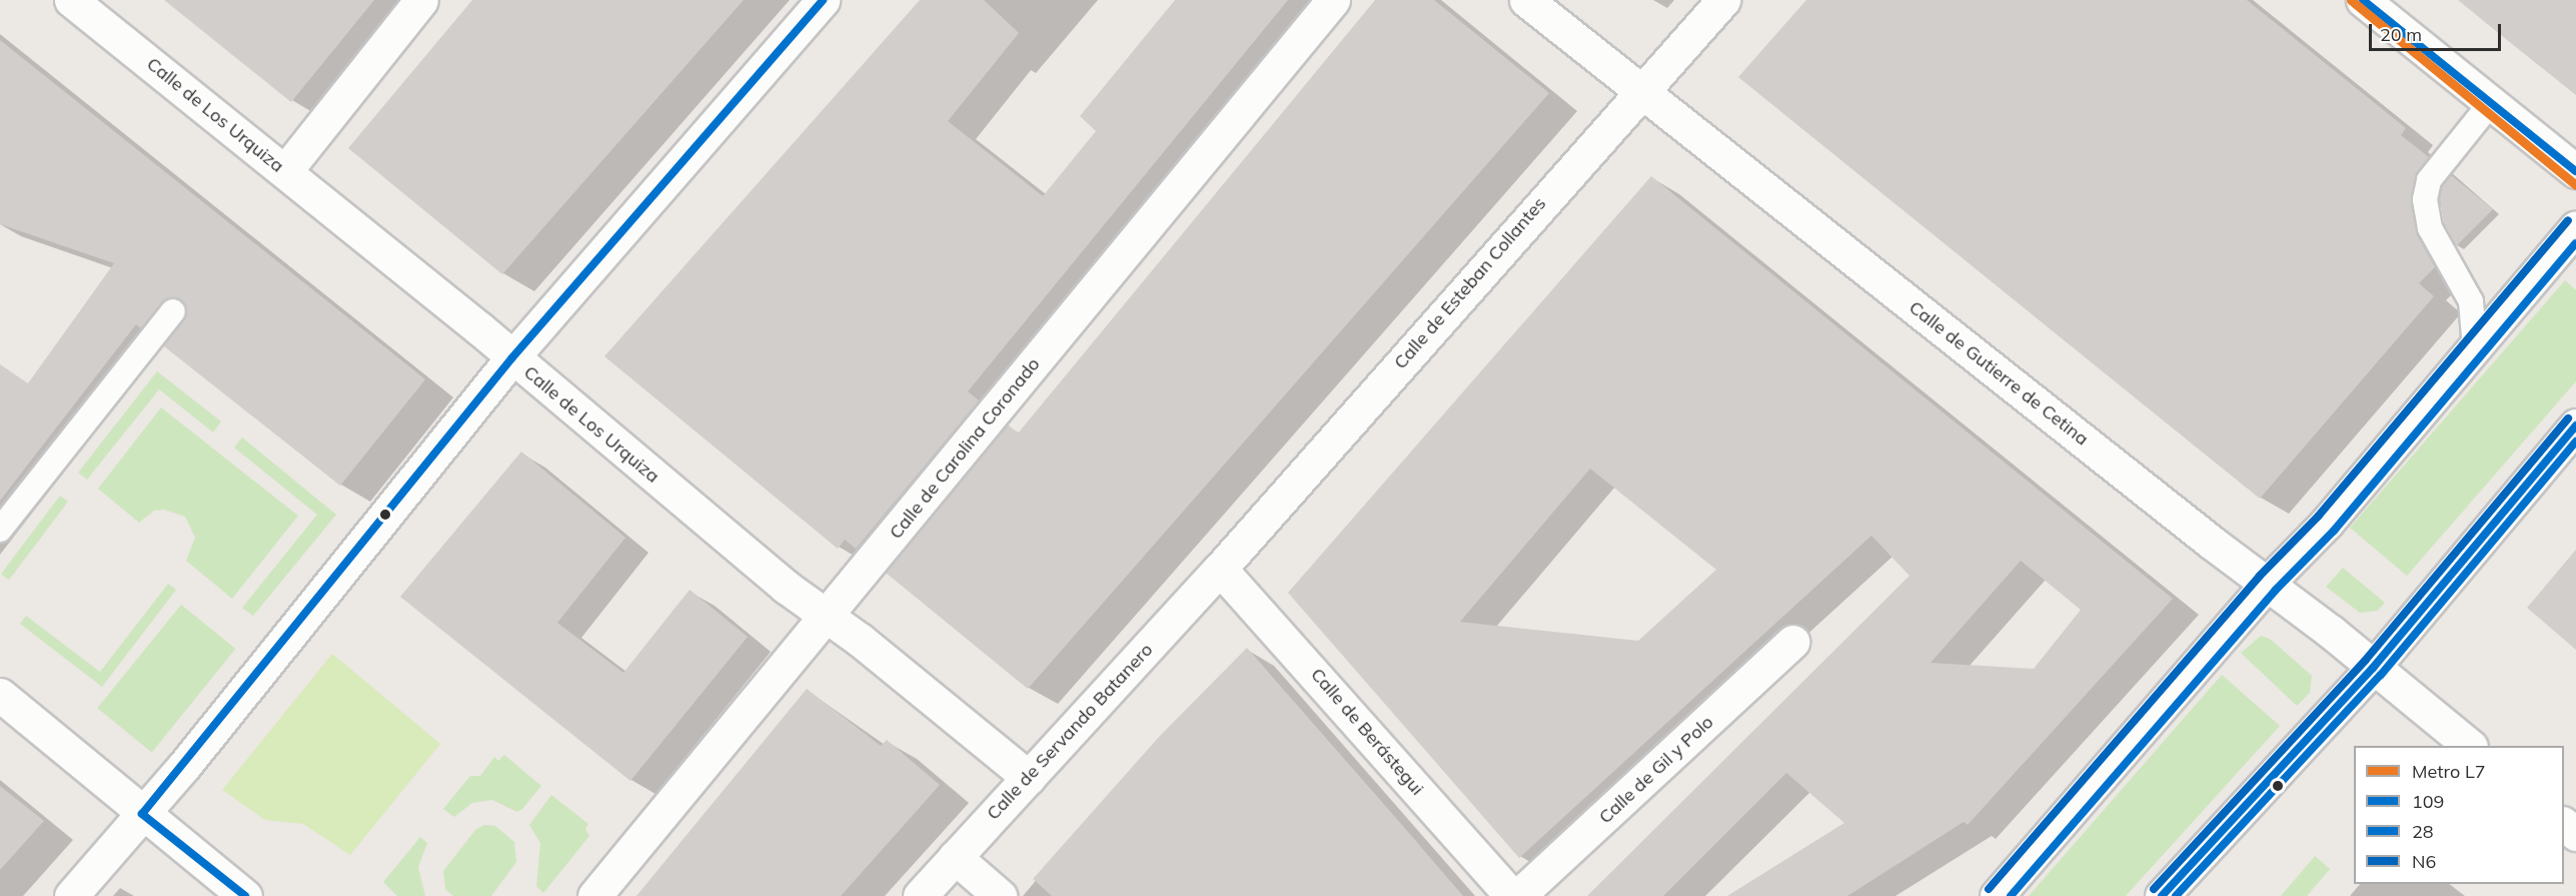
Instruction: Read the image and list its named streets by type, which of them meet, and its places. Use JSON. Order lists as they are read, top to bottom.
{
  "streets": {
    "street": [
      "Calle de Los Urquiza",
      "Calle de Esteban Collantes",
      "Calle de Gutierre de Cetina",
      "Calle de Carolina Coronado",
      "Calle de Servando Batanero",
      "Calle de Berástegui",
      "Calle de Gil y Polo"
    ]
  },
  "crossings": [
    ["Calle de Los Urquiza", "Calle de Carolina Coronado"],
    ["Calle de Los Urquiza", "Calle de Servando Batanero"],
    ["Calle de Esteban Collantes", "Calle de Gutierre de Cetina"],
    ["Calle de Esteban Collantes", "Calle de Servando Batanero"],
    ["Calle de Esteban Collantes", "Calle de Berástegui"],
    ["Calle de Servando Batanero", "Calle de Berástegui"]
  ],
  "lines": [
    "metro line L7",
    "transit line 109",
    "transit line N6",
    "transit line 28"
  ],
  "legend": [
    "Metro L7",
    "109",
    "28",
    "N6"
  ],
  "scale_bar": "20 m"
}
